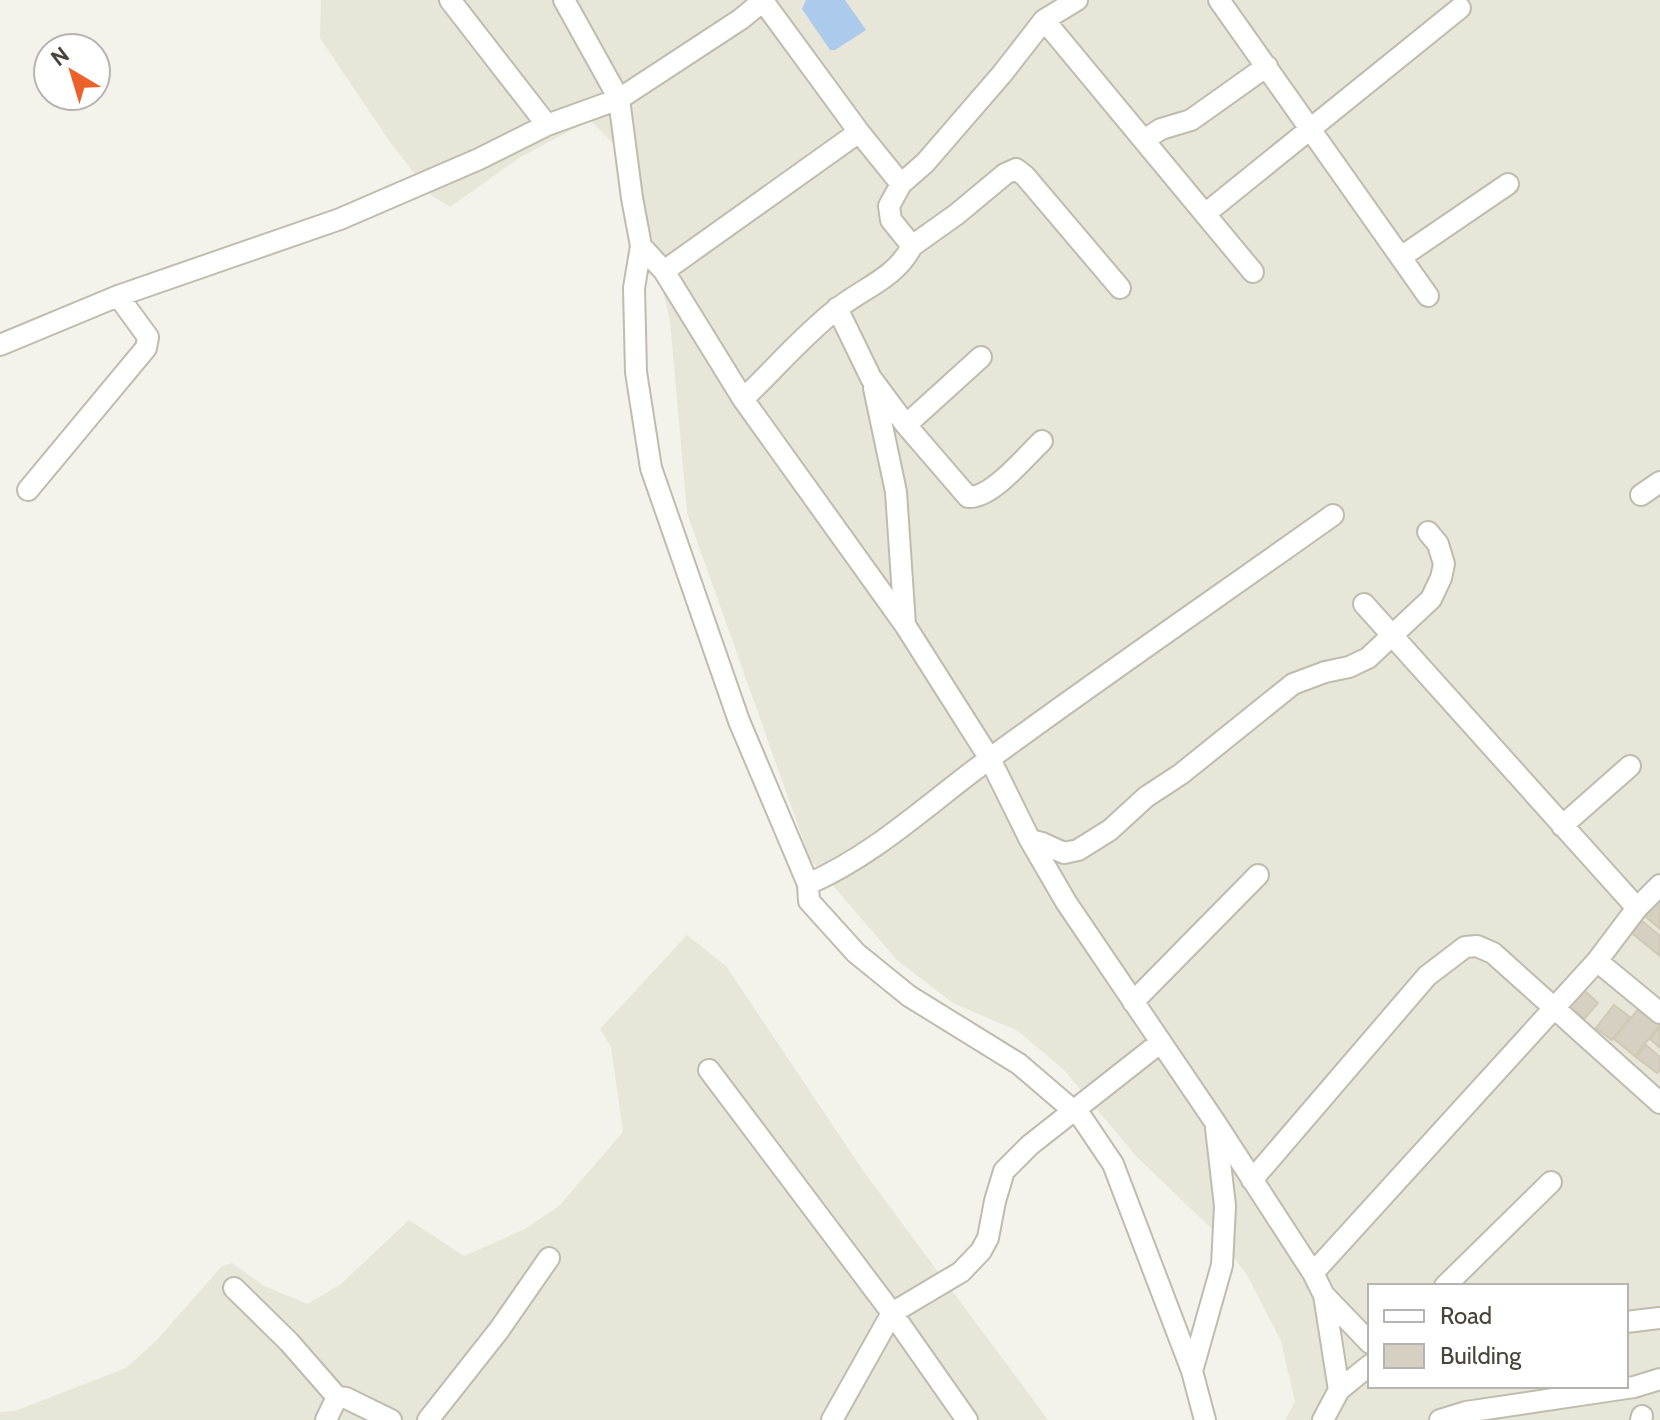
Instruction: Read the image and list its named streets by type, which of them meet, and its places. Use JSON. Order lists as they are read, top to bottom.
{
  "legend": ["Road", "Building"],
  "north": "top left"
}
